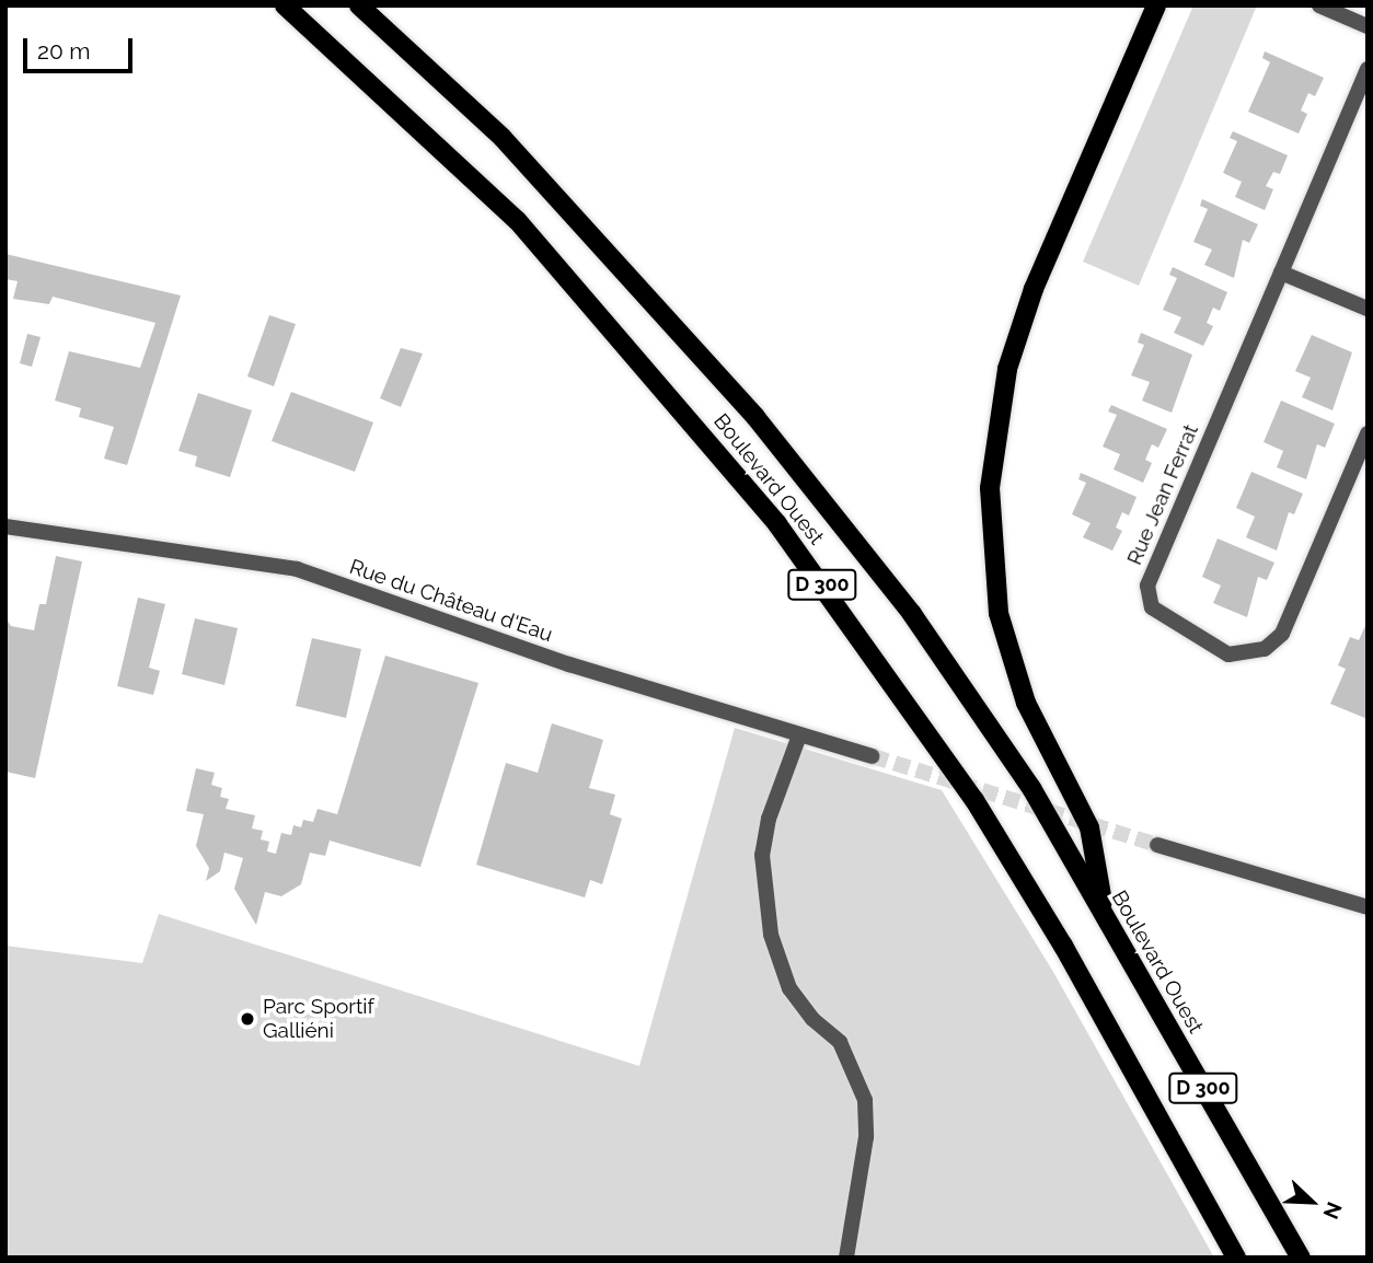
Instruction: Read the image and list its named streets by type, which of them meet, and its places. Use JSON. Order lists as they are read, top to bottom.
{
  "streets": {
    "main road": ["Boulevard Ouest", "D 300"],
    "street": ["Rue Jean Ferrat", "Rue du Château d'Eau"]
  },
  "places": ["Parc Sportif Galliéni"],
  "scale_bar": "20 m",
  "north": "bottom right"
}
